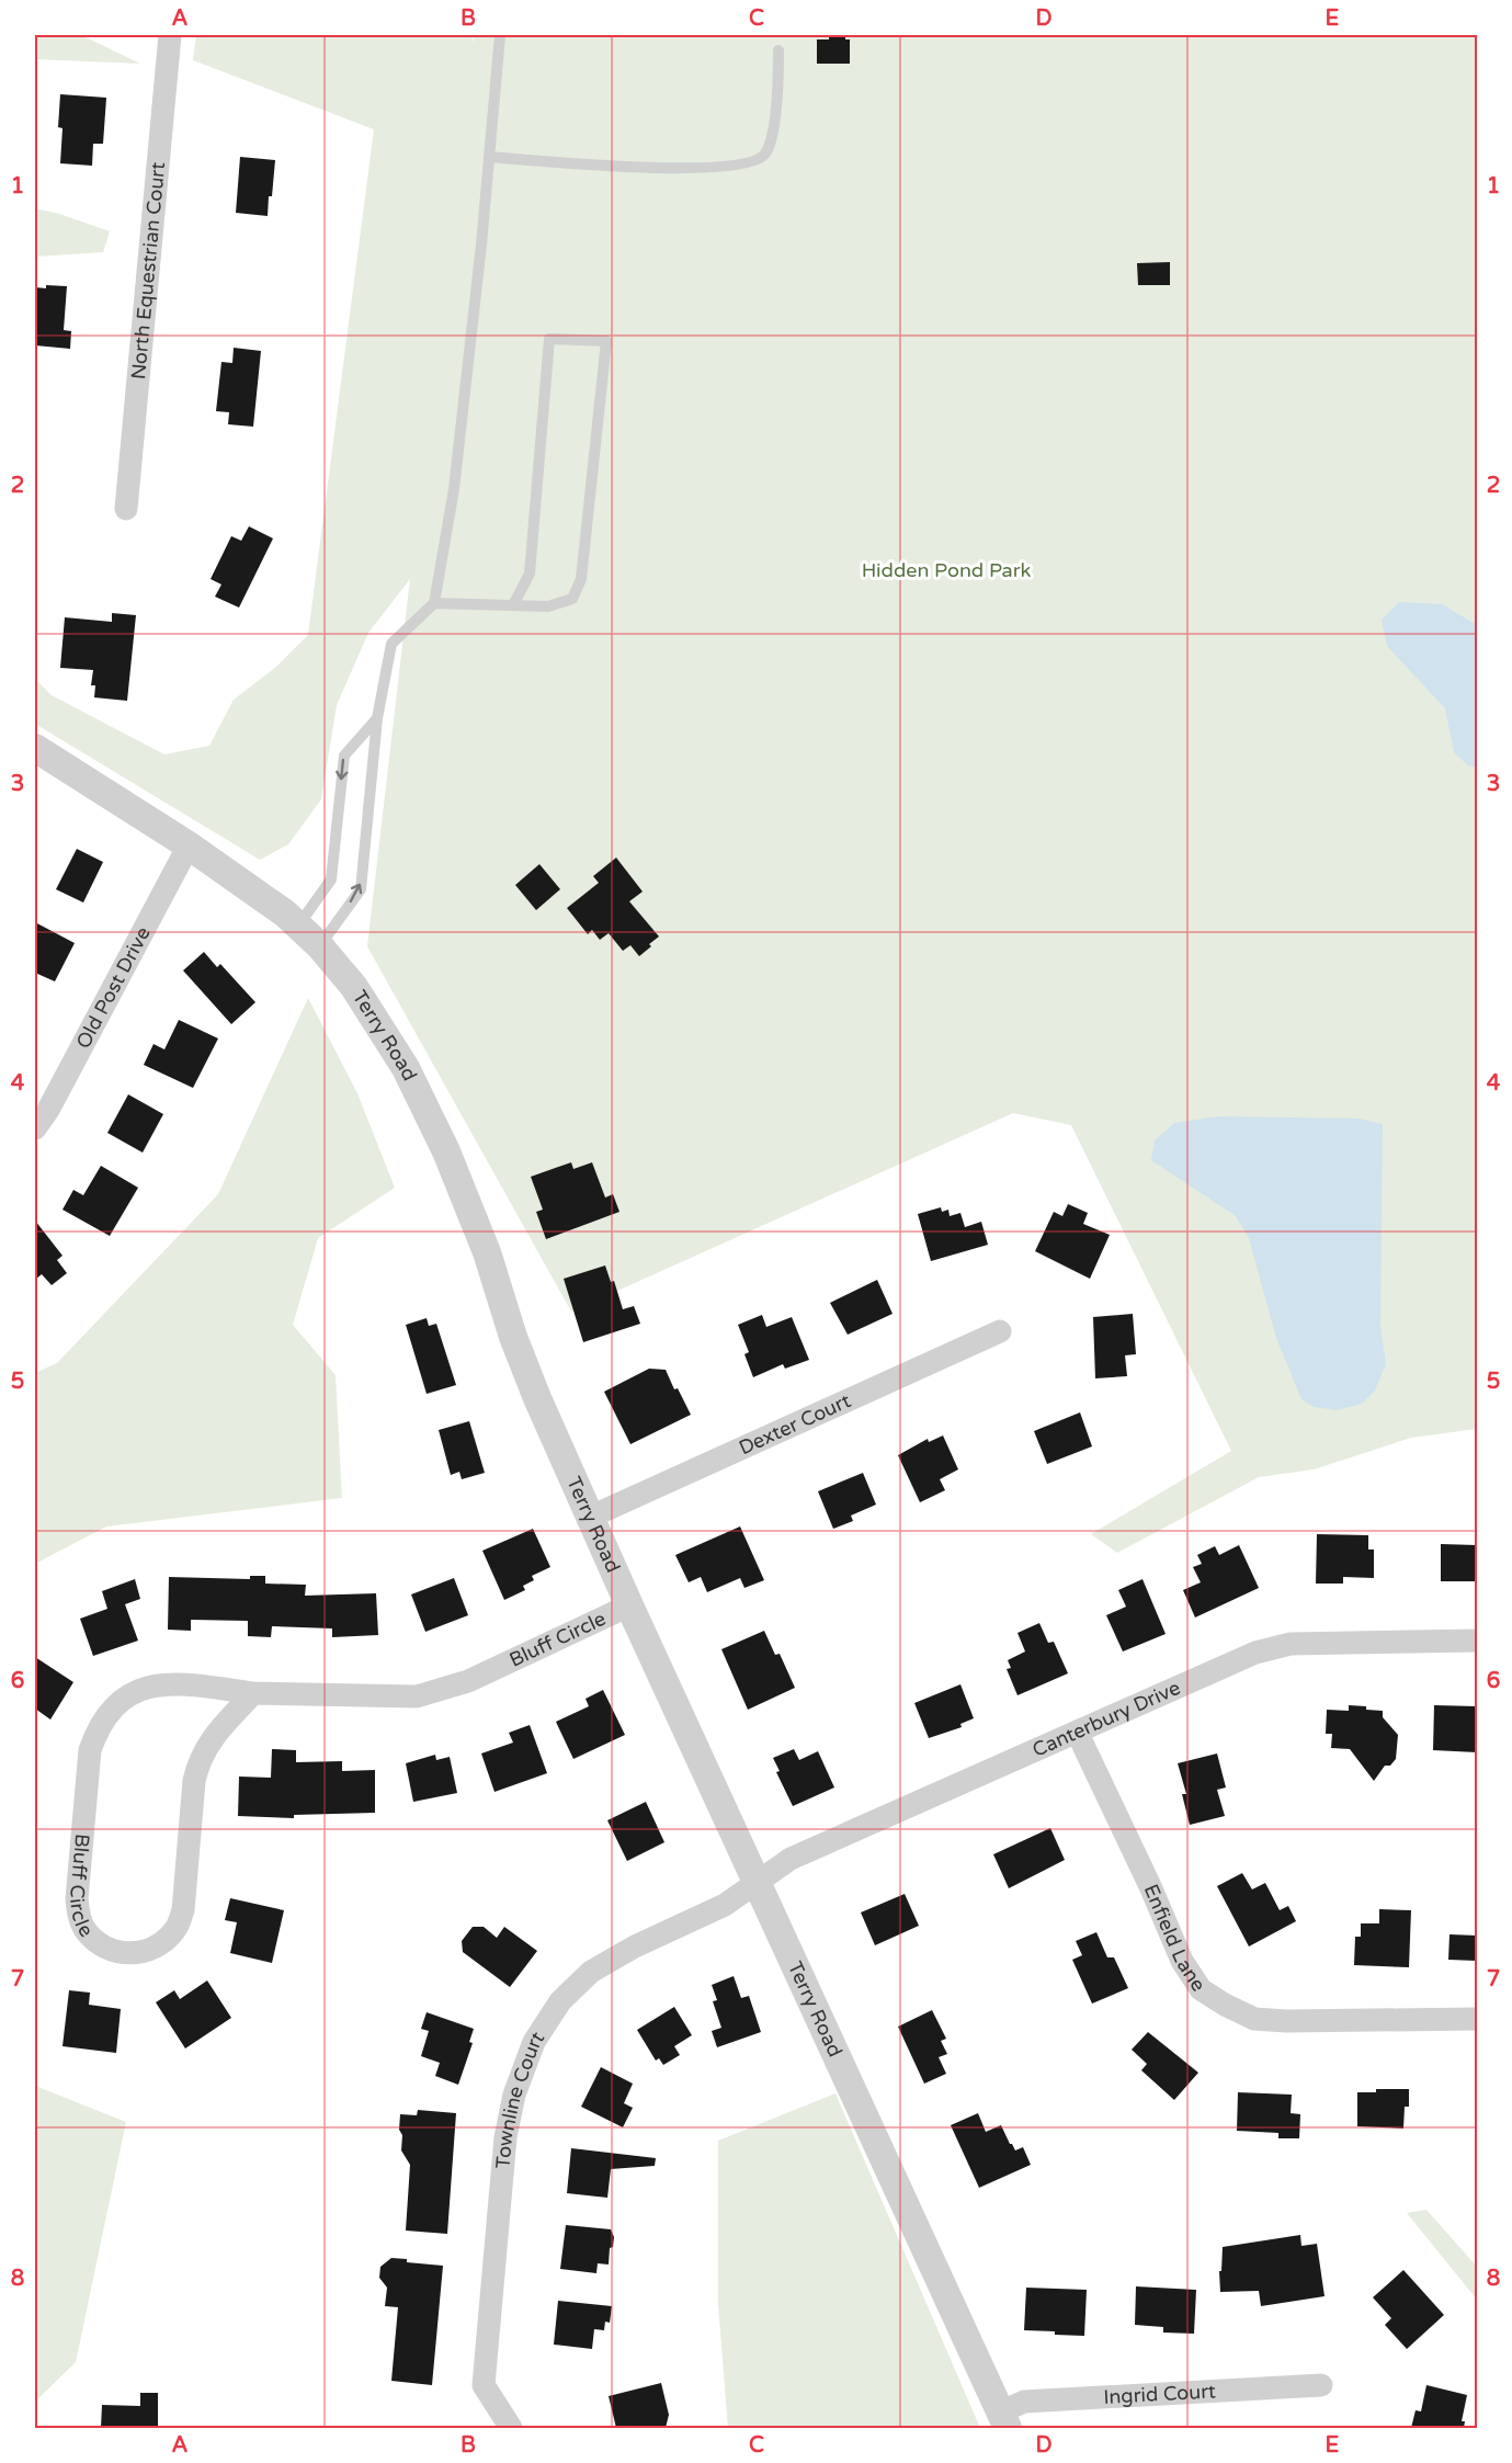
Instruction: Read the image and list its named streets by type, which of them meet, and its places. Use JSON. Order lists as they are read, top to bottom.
{
  "streets": {
    "street": [
      "North Equestrian Court",
      "Old Post Drive",
      "Terry Road",
      "Dexter Court",
      "Bluff Circle",
      "Canterbury Drive",
      "Enfield Lane",
      "Townline Court",
      "Ingrid Court"
    ]
  },
  "crossings": [
    ["Old Post Drive", "Terry Road"],
    ["Terry Road", "Dexter Court"],
    ["Terry Road", "Bluff Circle"],
    ["Terry Road", "Canterbury Drive"],
    ["Terry Road", "Townline Court"],
    ["Terry Road", "Ingrid Court"],
    ["Canterbury Drive", "Enfield Lane"],
    ["Canterbury Drive", "Townline Court"]
  ],
  "parks": ["Hidden Pond Park"],
  "grid": {
    "columns": [
      "A",
      "B",
      "C",
      "D",
      "E"
    ],
    "rows": [
      "1",
      "2",
      "3",
      "4",
      "5",
      "6",
      "7",
      "8"
    ]
  }
}
